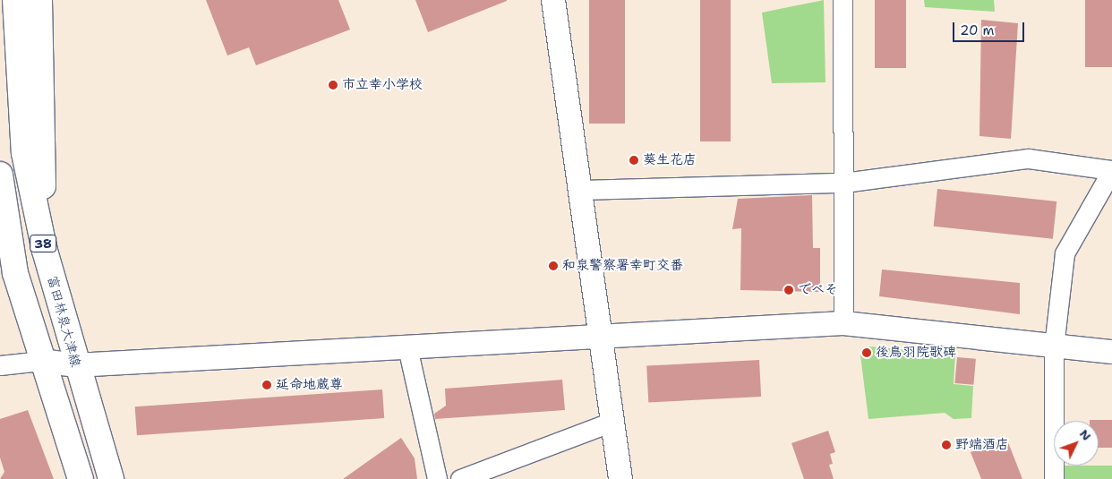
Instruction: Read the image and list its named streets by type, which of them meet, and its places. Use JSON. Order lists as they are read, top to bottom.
{
  "streets": {
    "main road": ["38", "富田林泉大津線"]
  },
  "places": [
    "市立幸小学校",
    "葵生花店",
    "和泉警察署幸町交番",
    "でべそ",
    "後鳥羽院歌碑",
    "延命地蔵尊",
    "野端酒店"
  ],
  "scale_bar": "20 m",
  "north": "top right"
}
